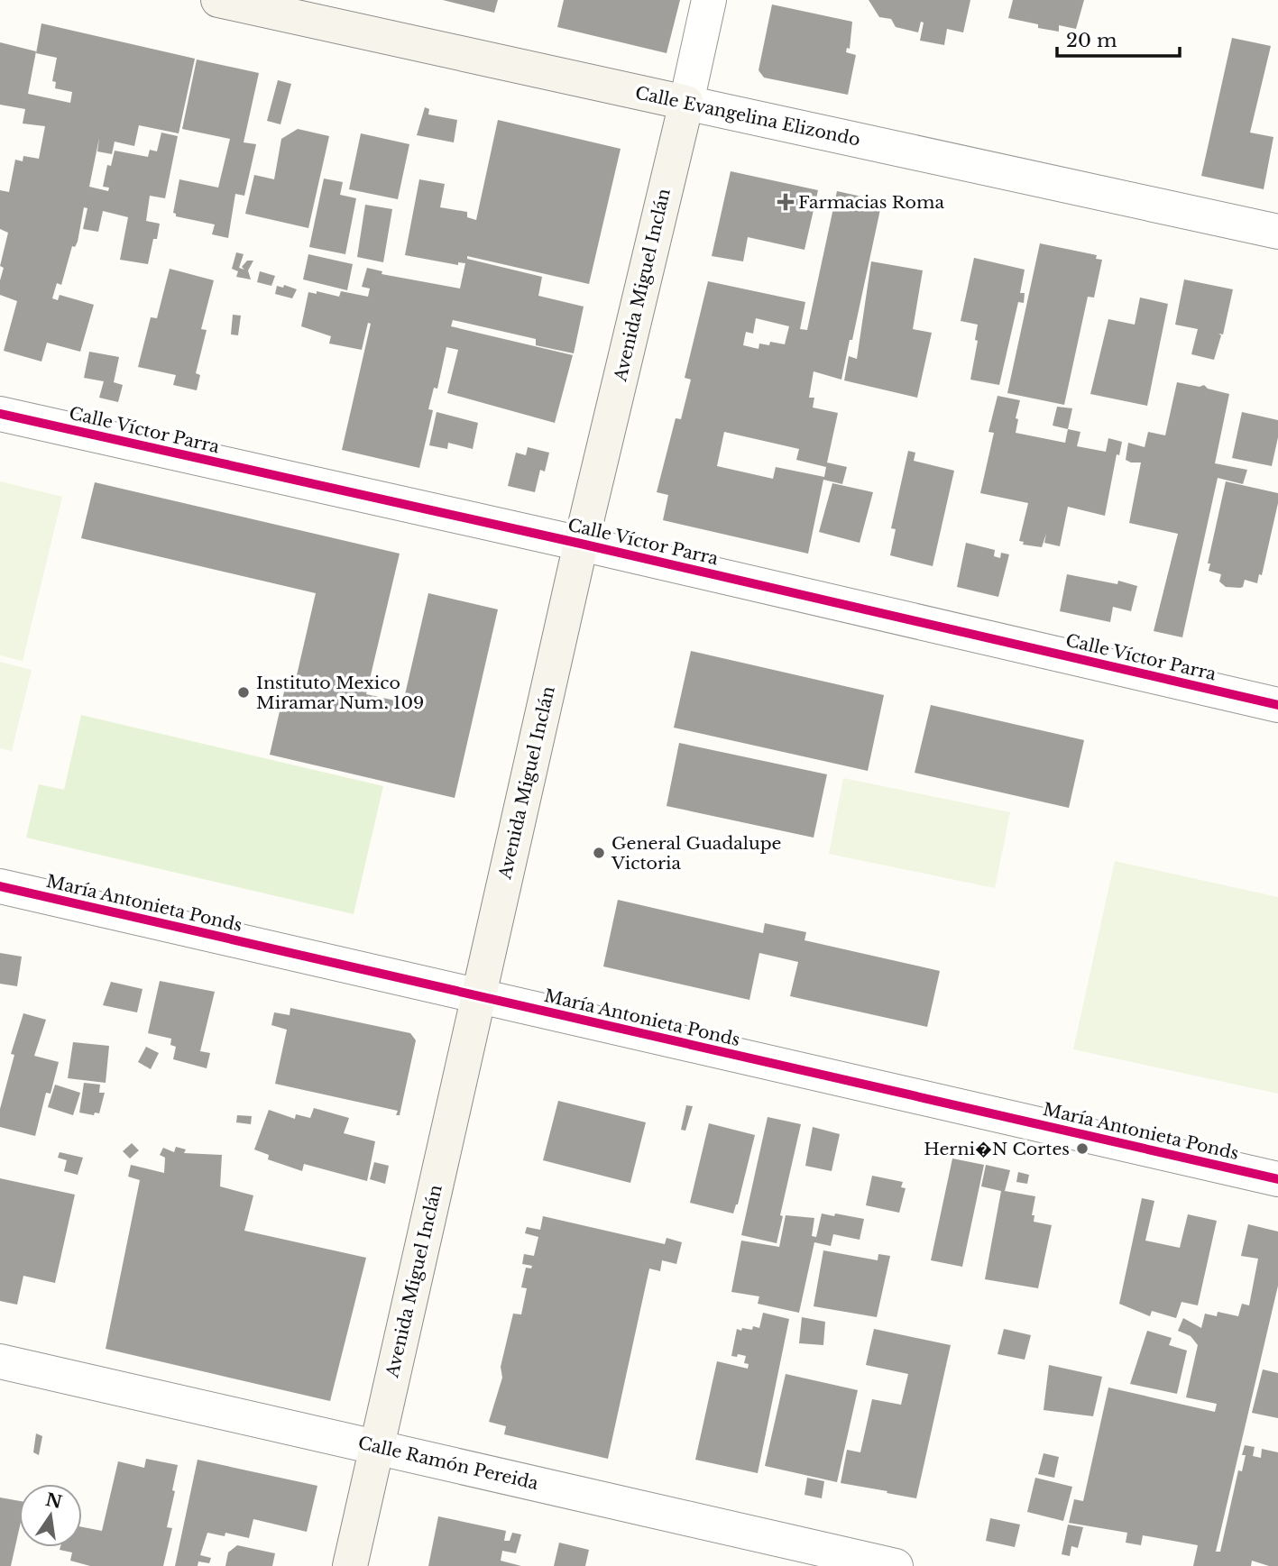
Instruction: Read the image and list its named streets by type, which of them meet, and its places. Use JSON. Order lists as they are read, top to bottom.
{
  "streets": {
    "main road": ["Calle Evangelina Elizondo", "Avenida Miguel Inclán"],
    "street": ["Calle Víctor Parra", "María Antonieta Ponds", "Calle Ramón Pereida"]
  },
  "crossings": [
    ["Calle Evangelina Elizondo", "Avenida Miguel Inclán"],
    ["Avenida Miguel Inclán", "Calle Víctor Parra"],
    ["Avenida Miguel Inclán", "María Antonieta Ponds"],
    ["Avenida Miguel Inclán", "Calle Ramón Pereida"]
  ],
  "places": {
    "health": ["Farmacias Roma"],
    "other": ["Instituto Mexico Miramar Num. 109", "General Guadalupe Victoria", "Herni�N Cortes"]
  },
  "scale_bar": "20 m",
  "north": "top"
}
